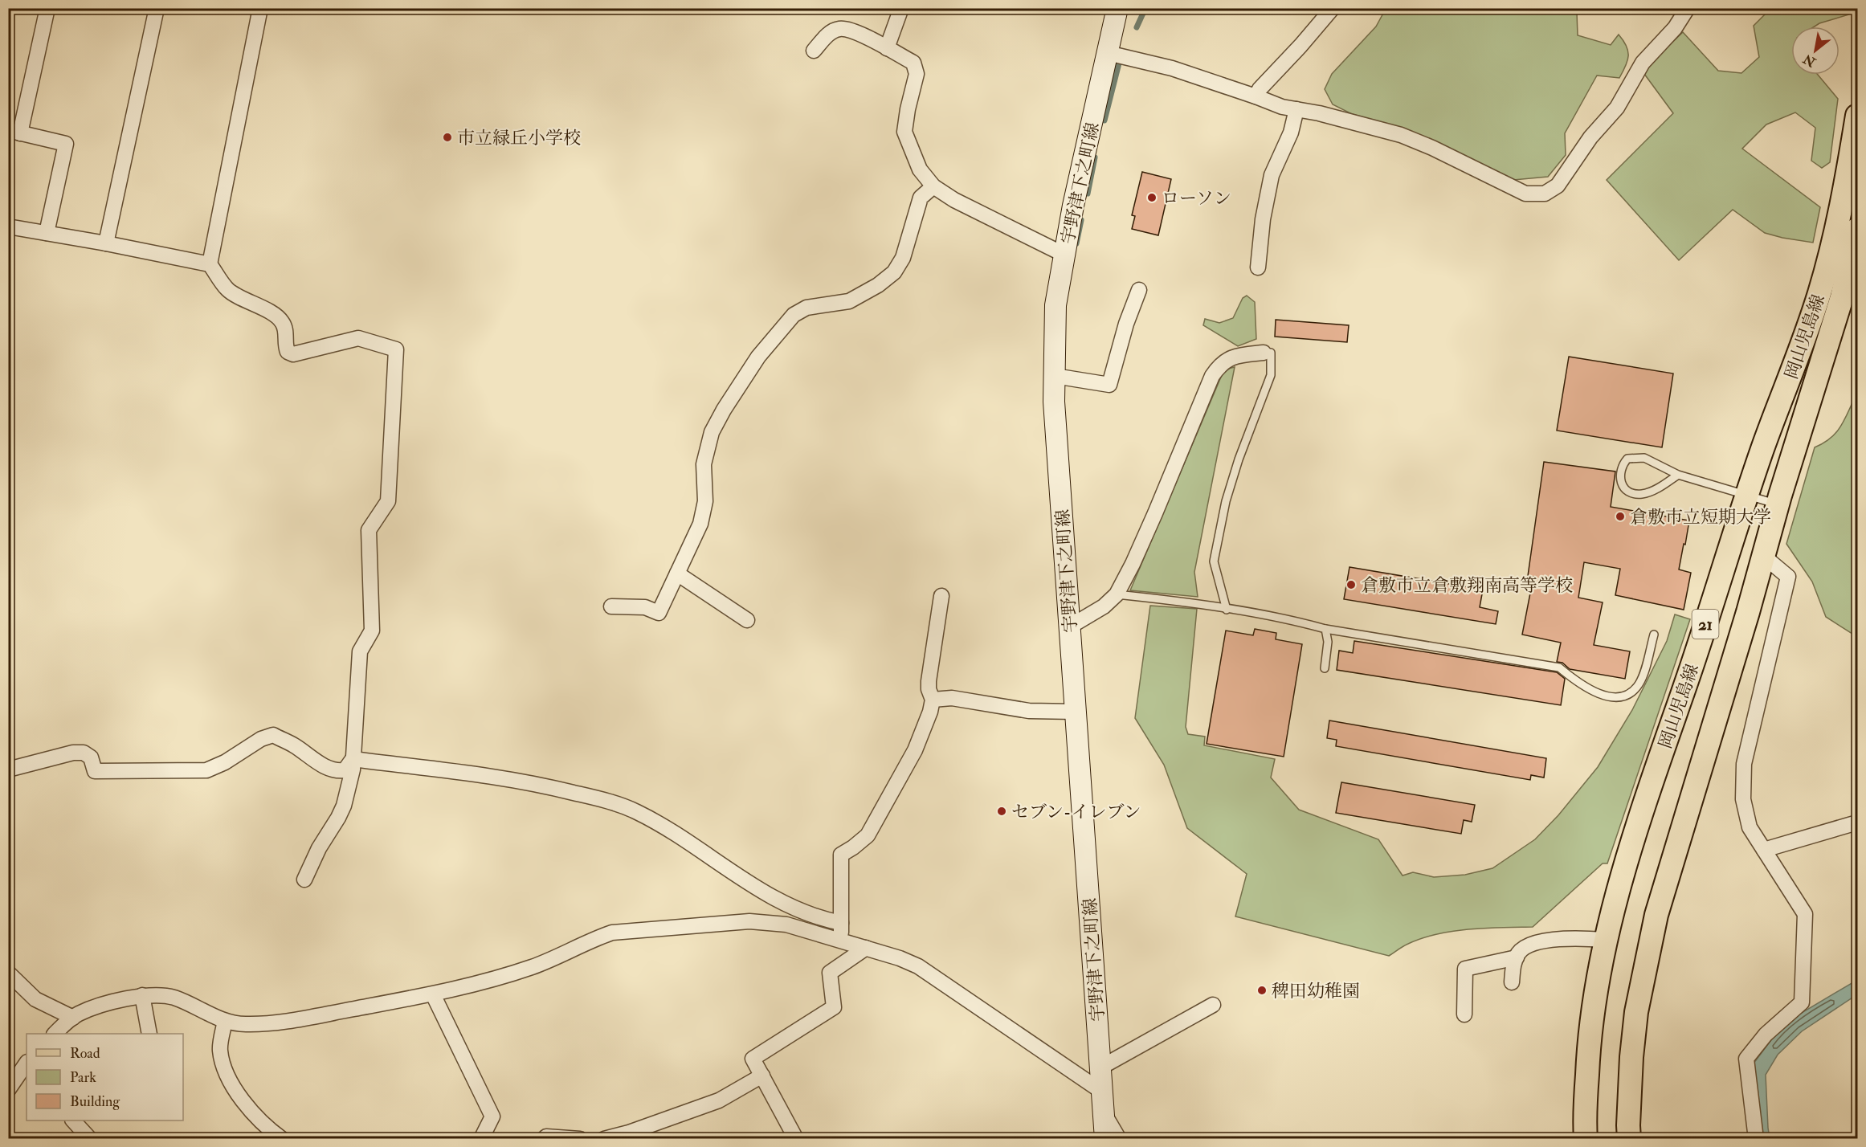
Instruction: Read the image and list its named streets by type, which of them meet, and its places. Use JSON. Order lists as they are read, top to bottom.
{
  "streets": {
    "main road": ["宇野津下之町線", "岡山児島線", "21"]
  },
  "places": [
    "市立緑丘小学校",
    "ローソン",
    "倉敷市立短期大学",
    "倉敷市立倉敷翔南高等学校",
    "セブン-イレブン",
    "稗田幼稚園"
  ],
  "legend": ["Road", "Park", "Building"],
  "north": "bottom left"
}
